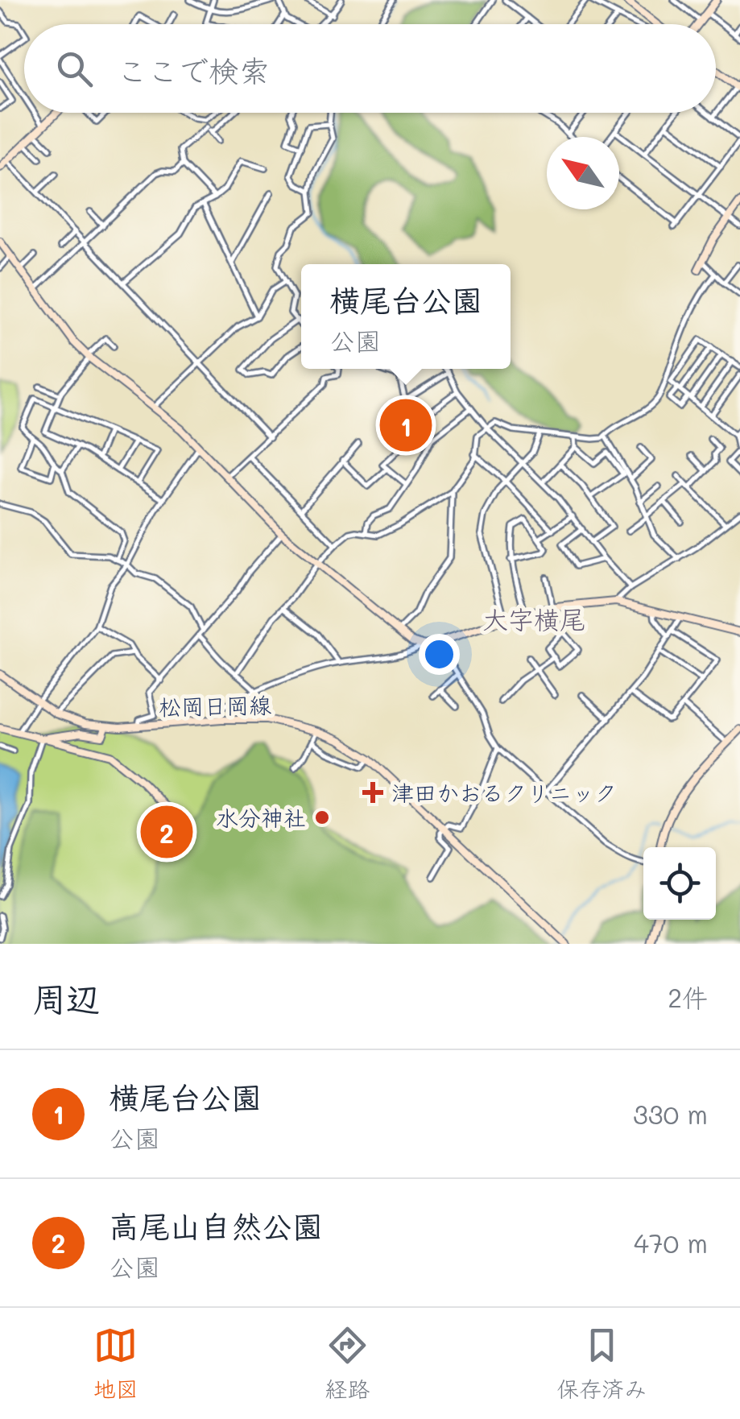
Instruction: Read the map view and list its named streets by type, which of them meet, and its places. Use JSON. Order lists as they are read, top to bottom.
{
  "streets": {
    "street": ["松岡日岡線"]
  },
  "districts": ["大字横尾"],
  "places": {
    "health": ["津田かおるクリニック"],
    "other": ["水分神社"]
  },
  "north": "top left",
  "page": {
    "search": "ここで検索",
    "popup": ["横尾台公園", "公園"],
    "pins": ["1", "2"],
    "heading": ["周辺", "2件"],
    "list": [
      {
        "mark": "1",
        "name": "横尾台公園",
        "note": "公園",
        "value": "330 m"
      },
      {
        "mark": "2",
        "name": "高尾山自然公園",
        "note": "公園",
        "value": "470 m"
      }
    ],
    "nav": ["地図", "経路", "保存済み"]
  }
}
